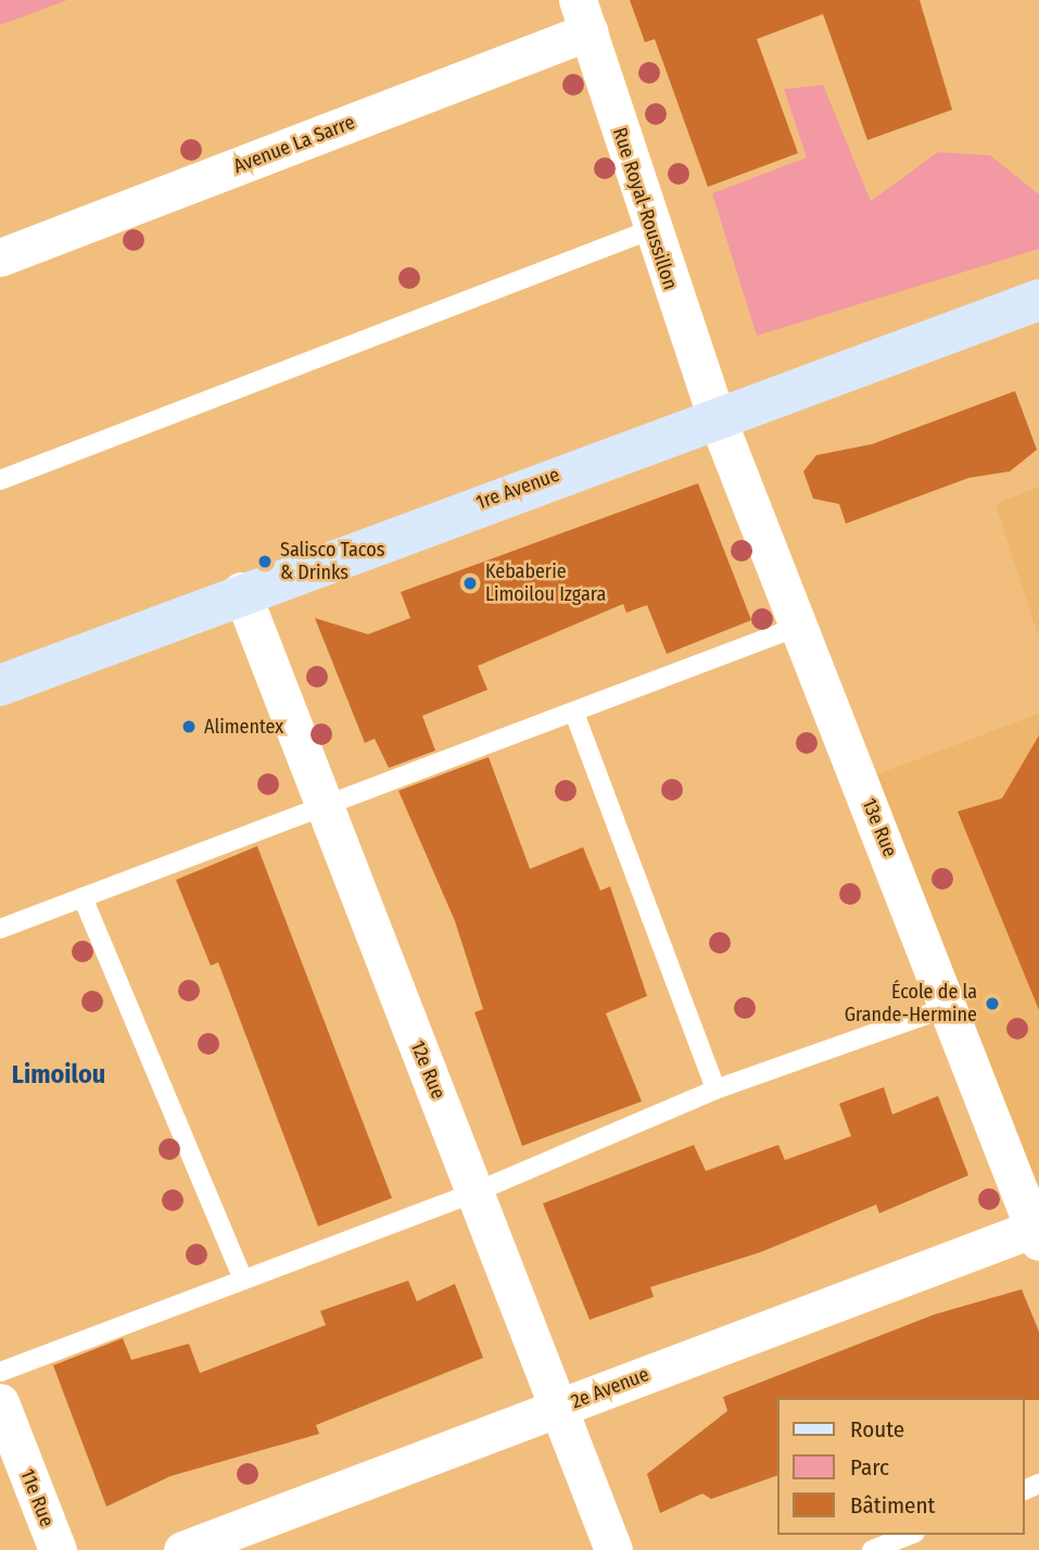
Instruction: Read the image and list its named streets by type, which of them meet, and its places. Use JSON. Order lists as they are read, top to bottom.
{
  "streets": {
    "street": [
      "Avenue La Sarre",
      "Rue Royal-Roussillon",
      "1re Avenue",
      "13e Rue",
      "12e Rue",
      "2e Avenue",
      "11e Rue"
    ]
  },
  "crossings": [
    ["Avenue La Sarre", "Rue Royal-Roussillon"],
    ["Rue Royal-Roussillon", "1re Avenue"],
    ["Rue Royal-Roussillon", "13e Rue"],
    ["1re Avenue", "13e Rue"],
    ["1re Avenue", "12e Rue"],
    ["13e Rue", "2e Avenue"],
    ["12e Rue", "2e Avenue"]
  ],
  "districts": ["Limoilou"],
  "places": [
    "Salisco Tacos & Drinks",
    "Kebaberie Limoilou Izgara",
    "Alimentex",
    "École de la Grande-Hermine"
  ],
  "legend": ["Route", "Parc", "Bâtiment"]
}
